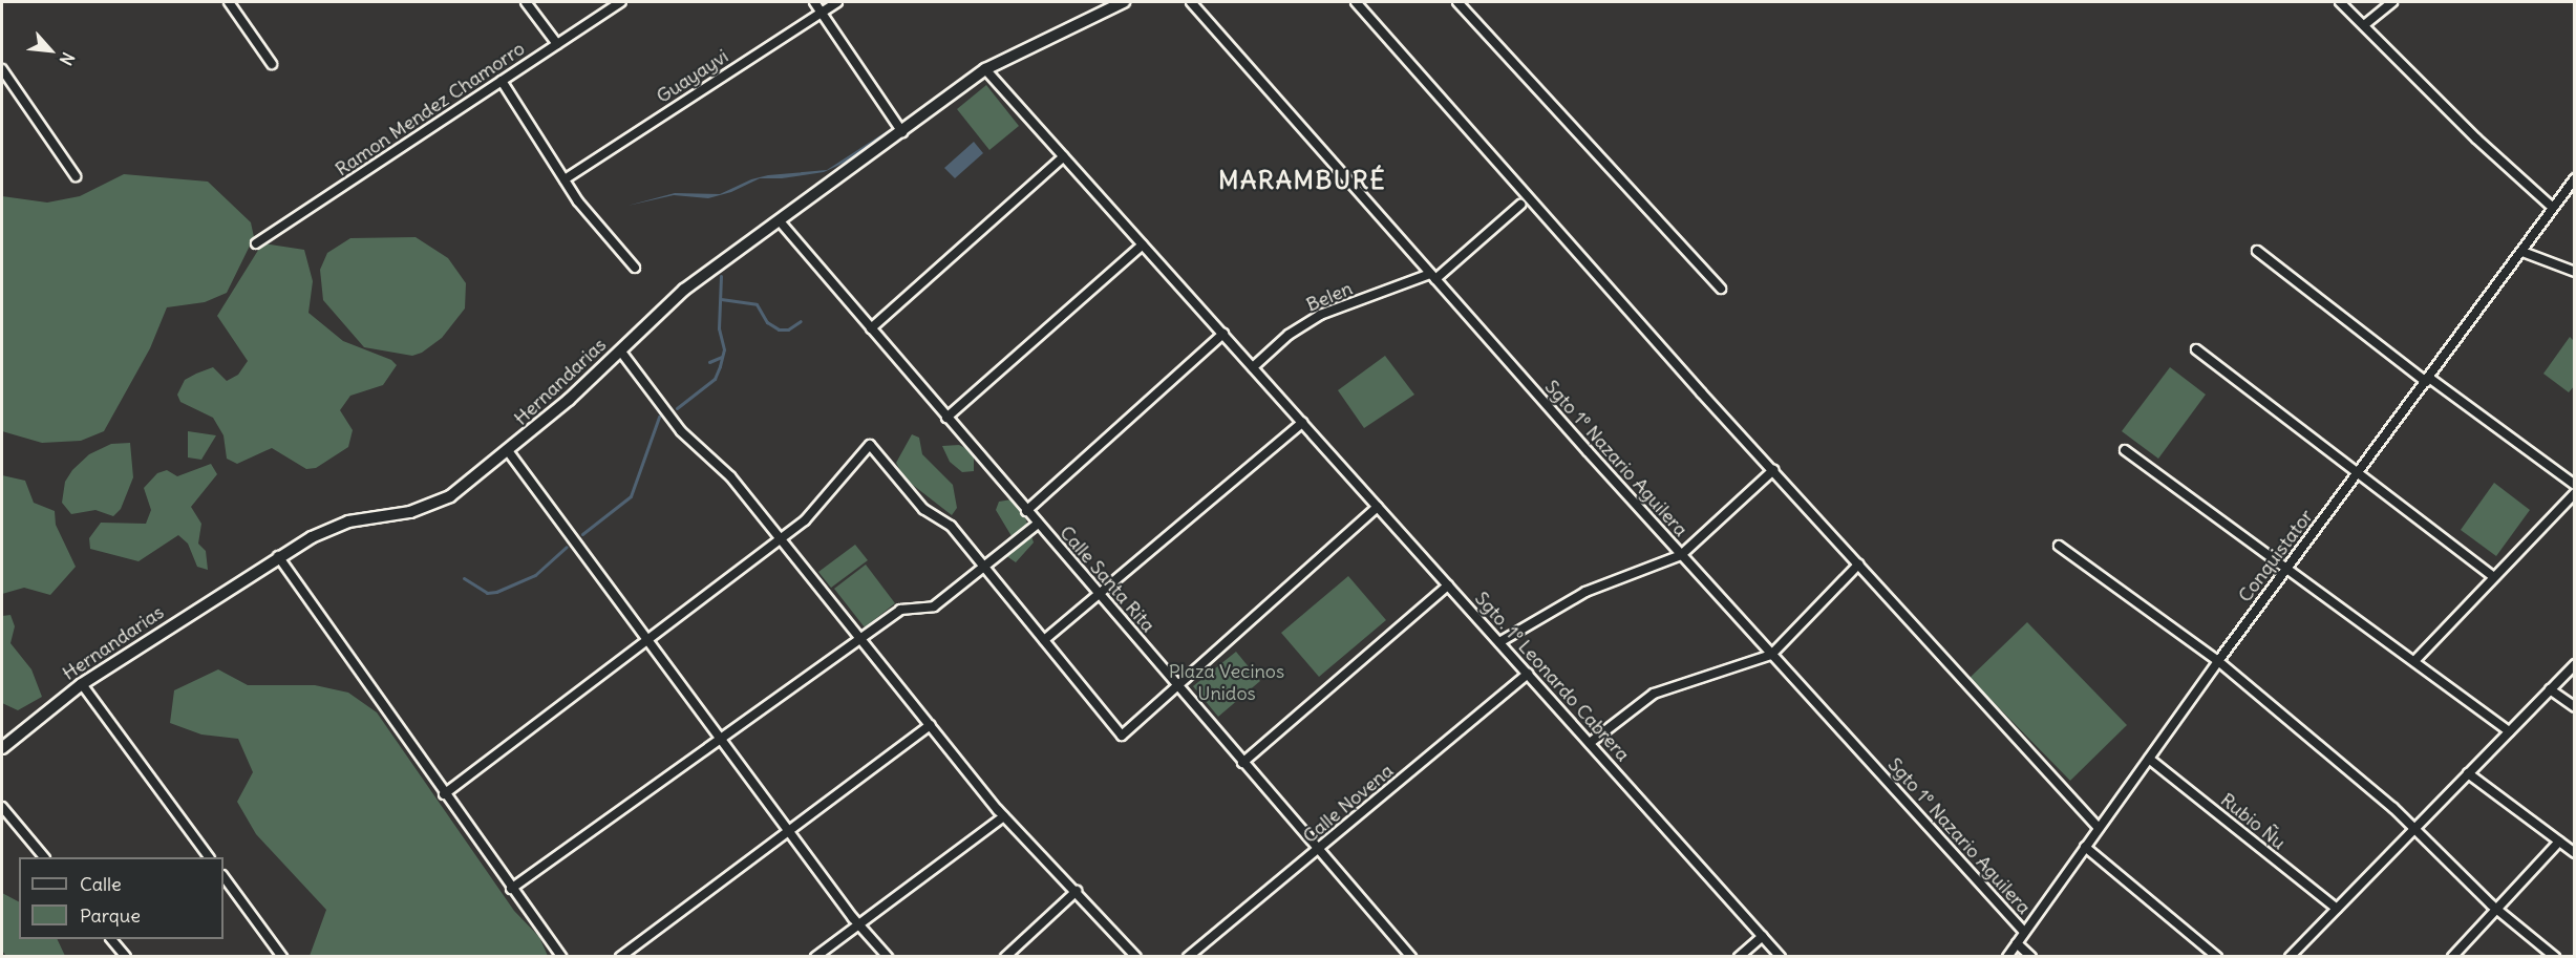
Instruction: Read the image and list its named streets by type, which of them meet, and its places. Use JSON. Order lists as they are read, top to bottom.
{
  "streets": {
    "street": [
      "Guayayvi",
      "Ramon Mendez Chamorro",
      "Belen",
      "Hernandarias",
      "Sgto 1º Nazario Aguilera",
      "Conquistator",
      "Calle Santa Rita",
      "Sgto. 1º Leonardo Cabrera",
      "Calle Novena",
      "Rubio Ñu"
    ]
  },
  "crossings": [
    ["Belen", "Sgto 1º Nazario Aguilera"],
    ["Belen", "Sgto. 1º Leonardo Cabrera"],
    ["Hernandarias", "Calle Santa Rita"],
    ["Hernandarias", "Sgto. 1º Leonardo Cabrera"],
    ["Sgto 1º Nazario Aguilera", "Conquistator"],
    ["Conquistator", "Rubio Ñu"],
    ["Calle Santa Rita", "Calle Novena"],
    ["Sgto. 1º Leonardo Cabrera", "Calle Novena"]
  ],
  "districts": ["MARAMBURÉ"],
  "parks": ["Plaza Vecinos Unidos"],
  "legend": ["Calle", "Parque"],
  "north": "bottom right"
}
